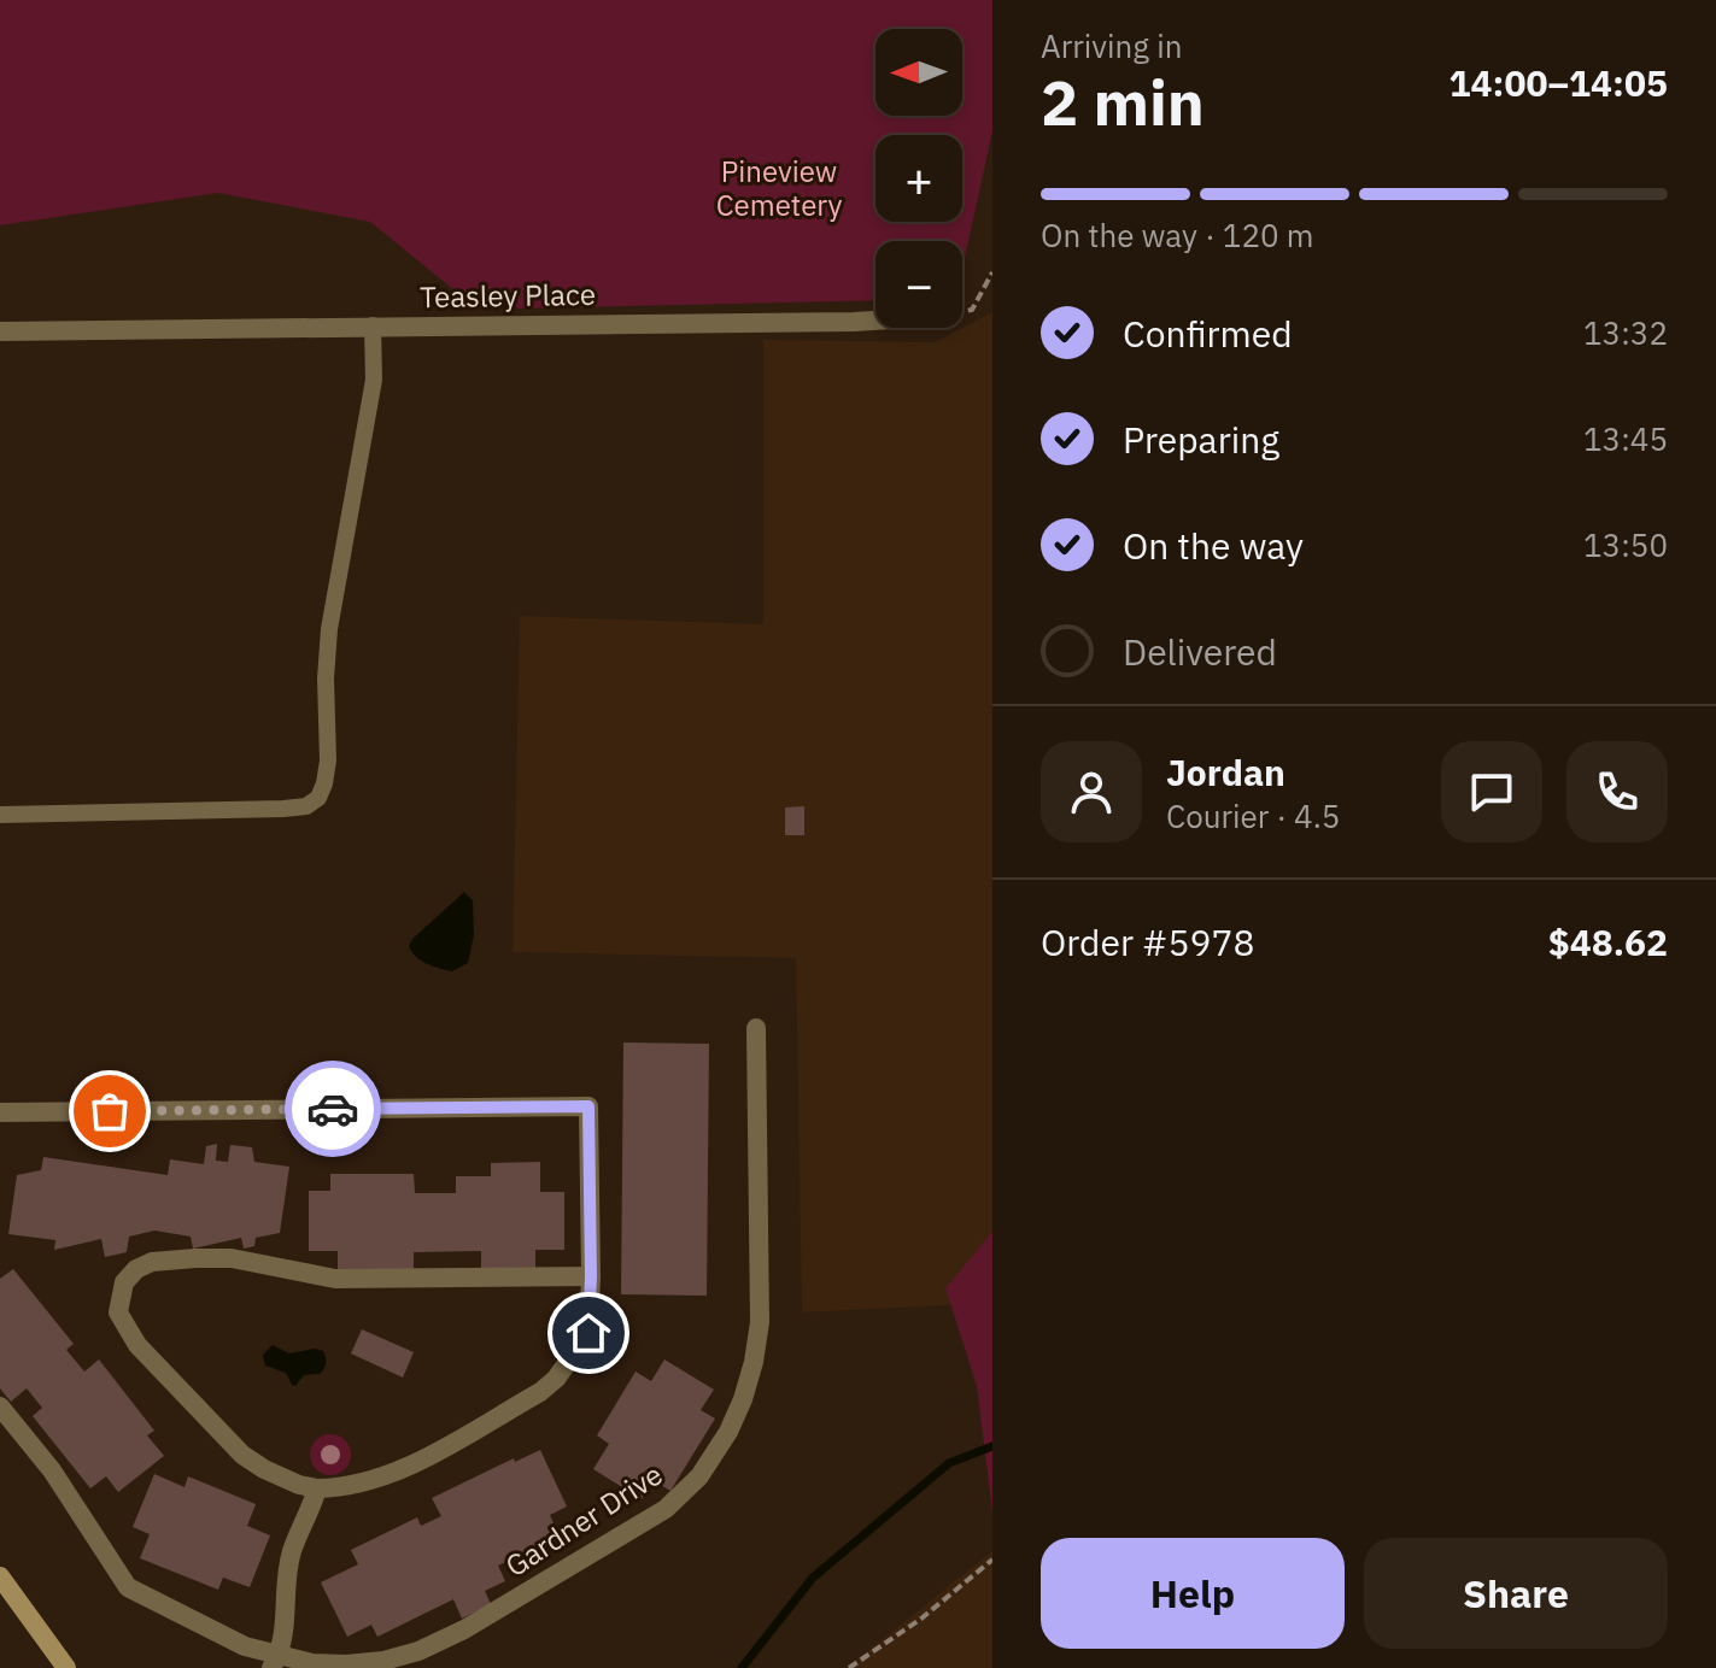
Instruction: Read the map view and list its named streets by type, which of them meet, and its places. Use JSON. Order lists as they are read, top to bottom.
{
  "streets": {
    "street": ["Teasley Place", "Gardner Drive"]
  },
  "parks": ["Pineview Cemetery"],
  "north": "left",
  "page": {
    "heading": ["2 min", "Arriving in", "14:00–14:05"],
    "panel": [
      "Jordan",
      "Courier · 4.5",
      "Order #5978",
      "$48.62"
    ],
    "map_buttons": ["+", "−"],
    "bar": "On the way · 120 m",
    "list": [
      ["Confirmed", "13:32"],
      ["Preparing", "13:45"],
      ["On the way", "13:50"],
      "Delivered"
    ],
    "buttons": ["Help", "Share"]
  }
}
